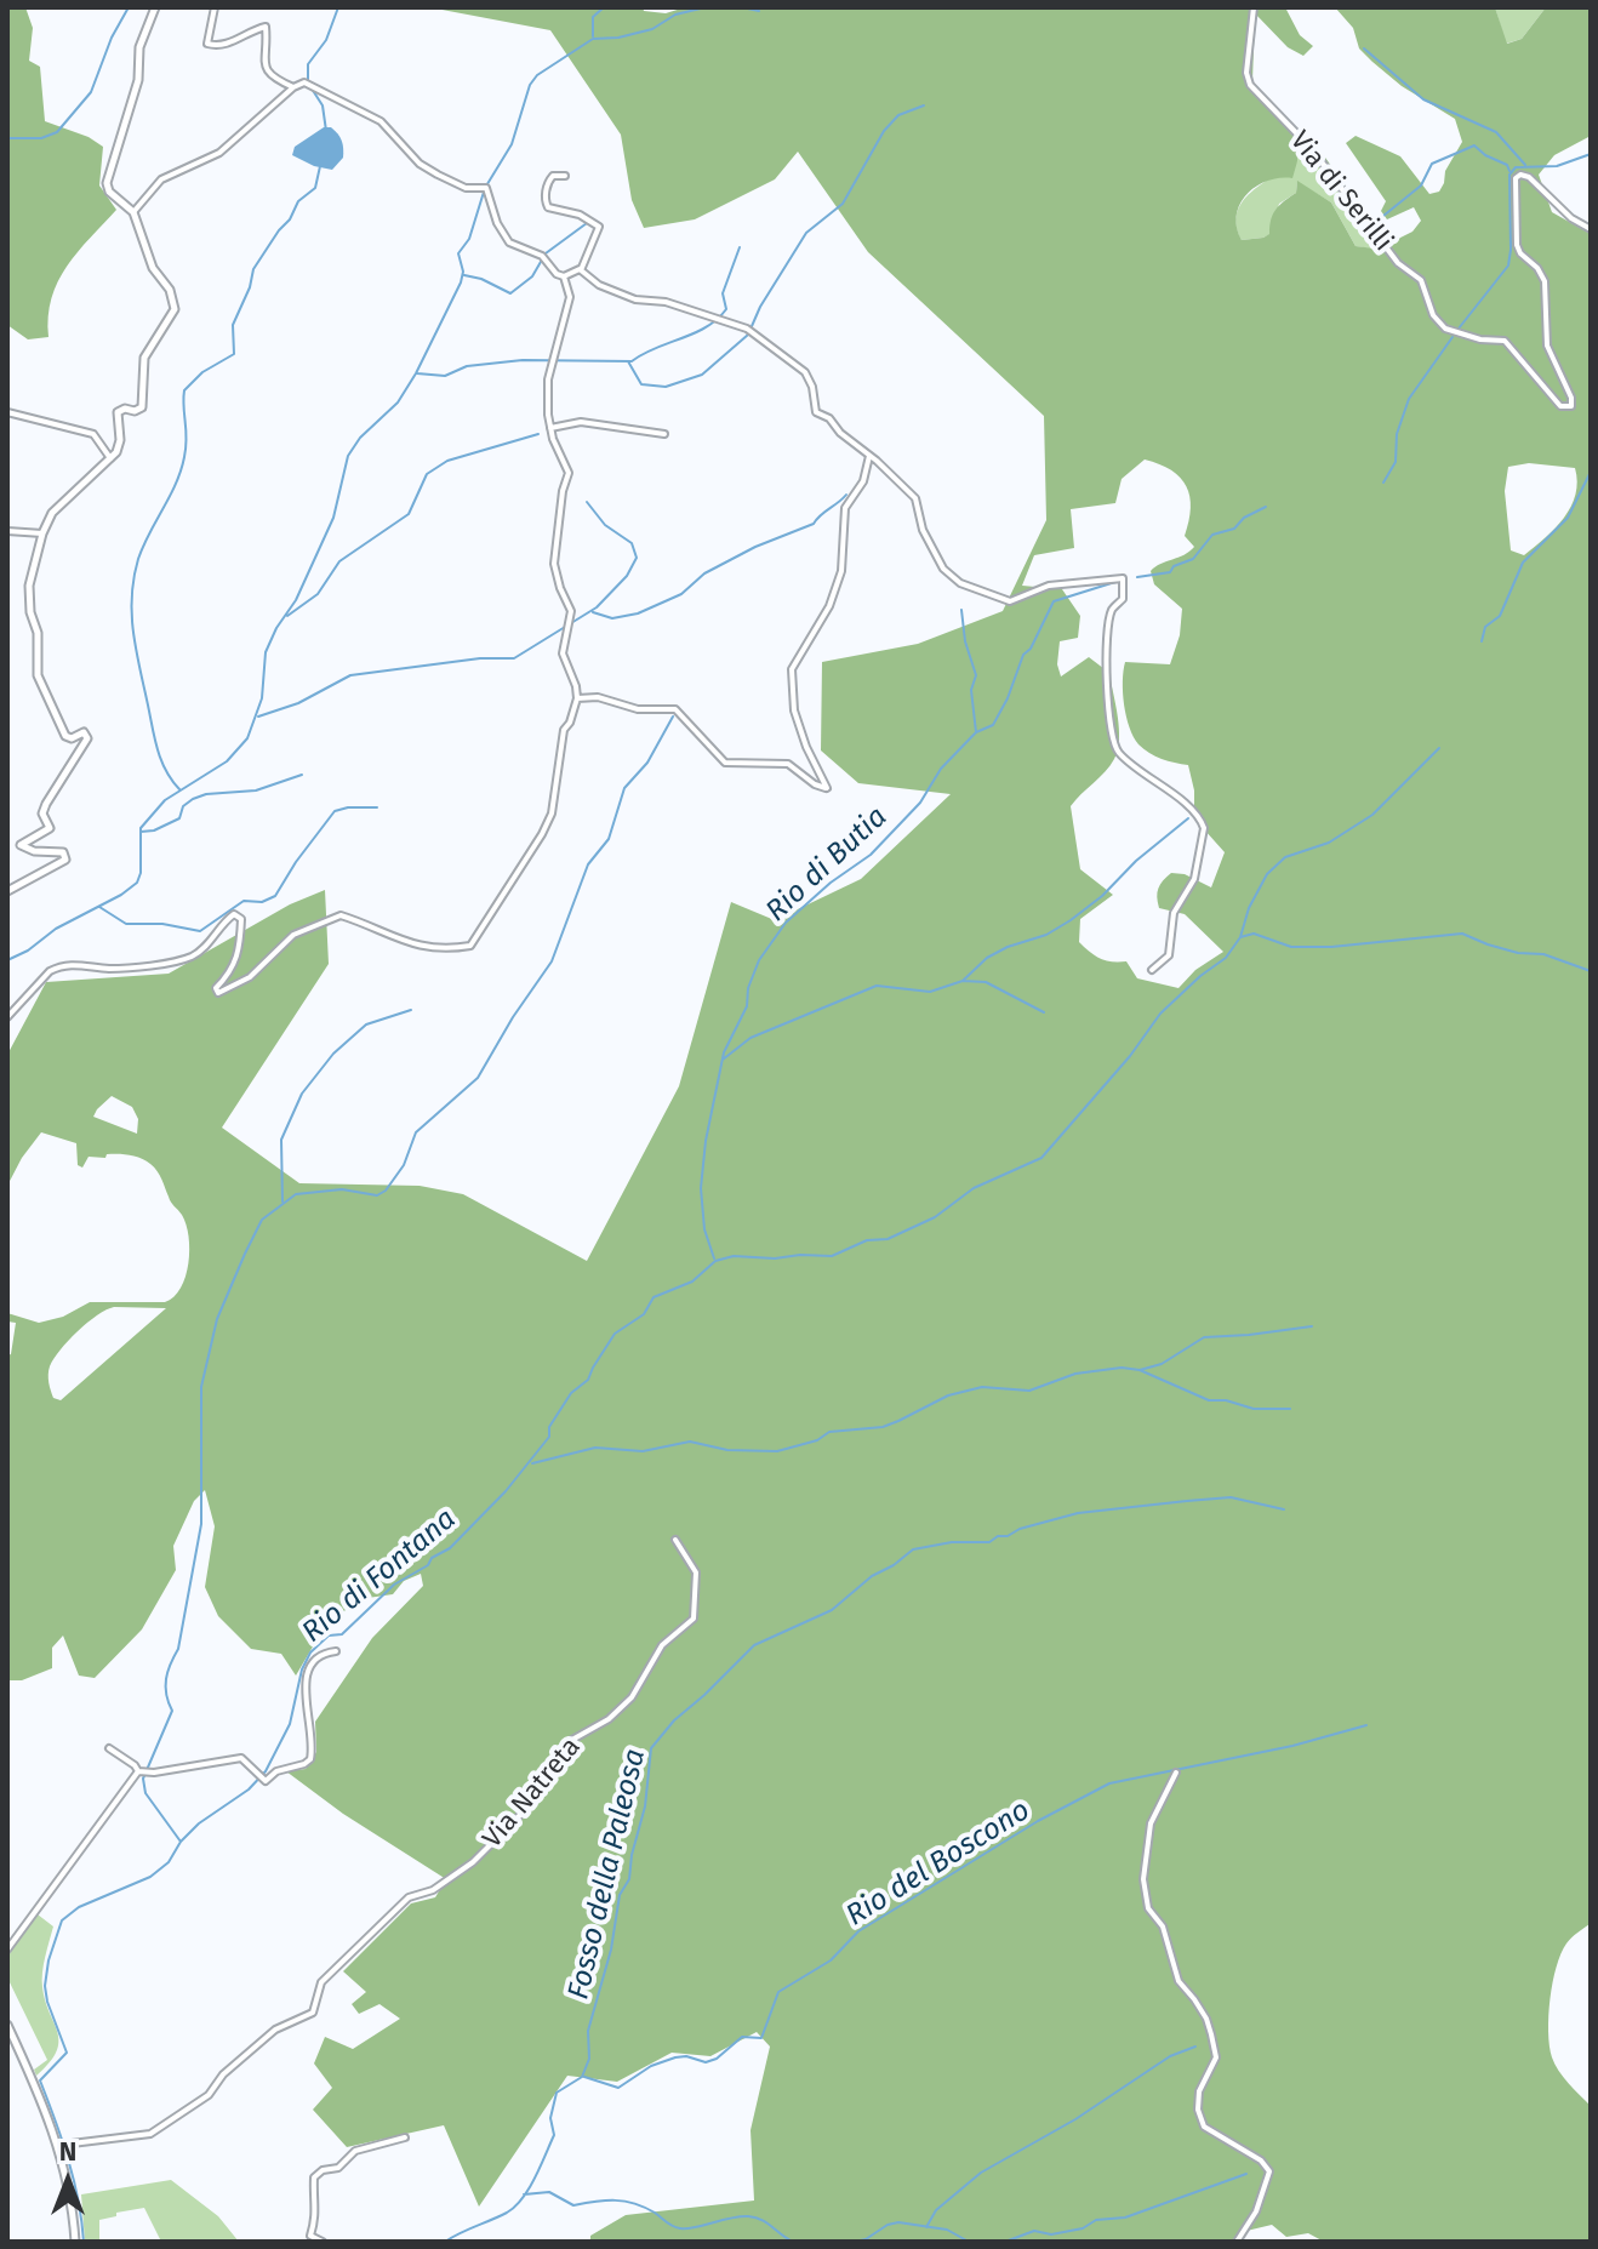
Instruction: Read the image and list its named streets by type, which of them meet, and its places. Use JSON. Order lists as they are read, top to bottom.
{
  "streets": {
    "street": ["Via di Serilli", "Via Natreta"]
  },
  "water": [
    "Rio di Butia",
    "Rio di Fontana",
    "Rio del Boscono",
    "Fosso della Paleosa"
  ],
  "north": "top"
}
